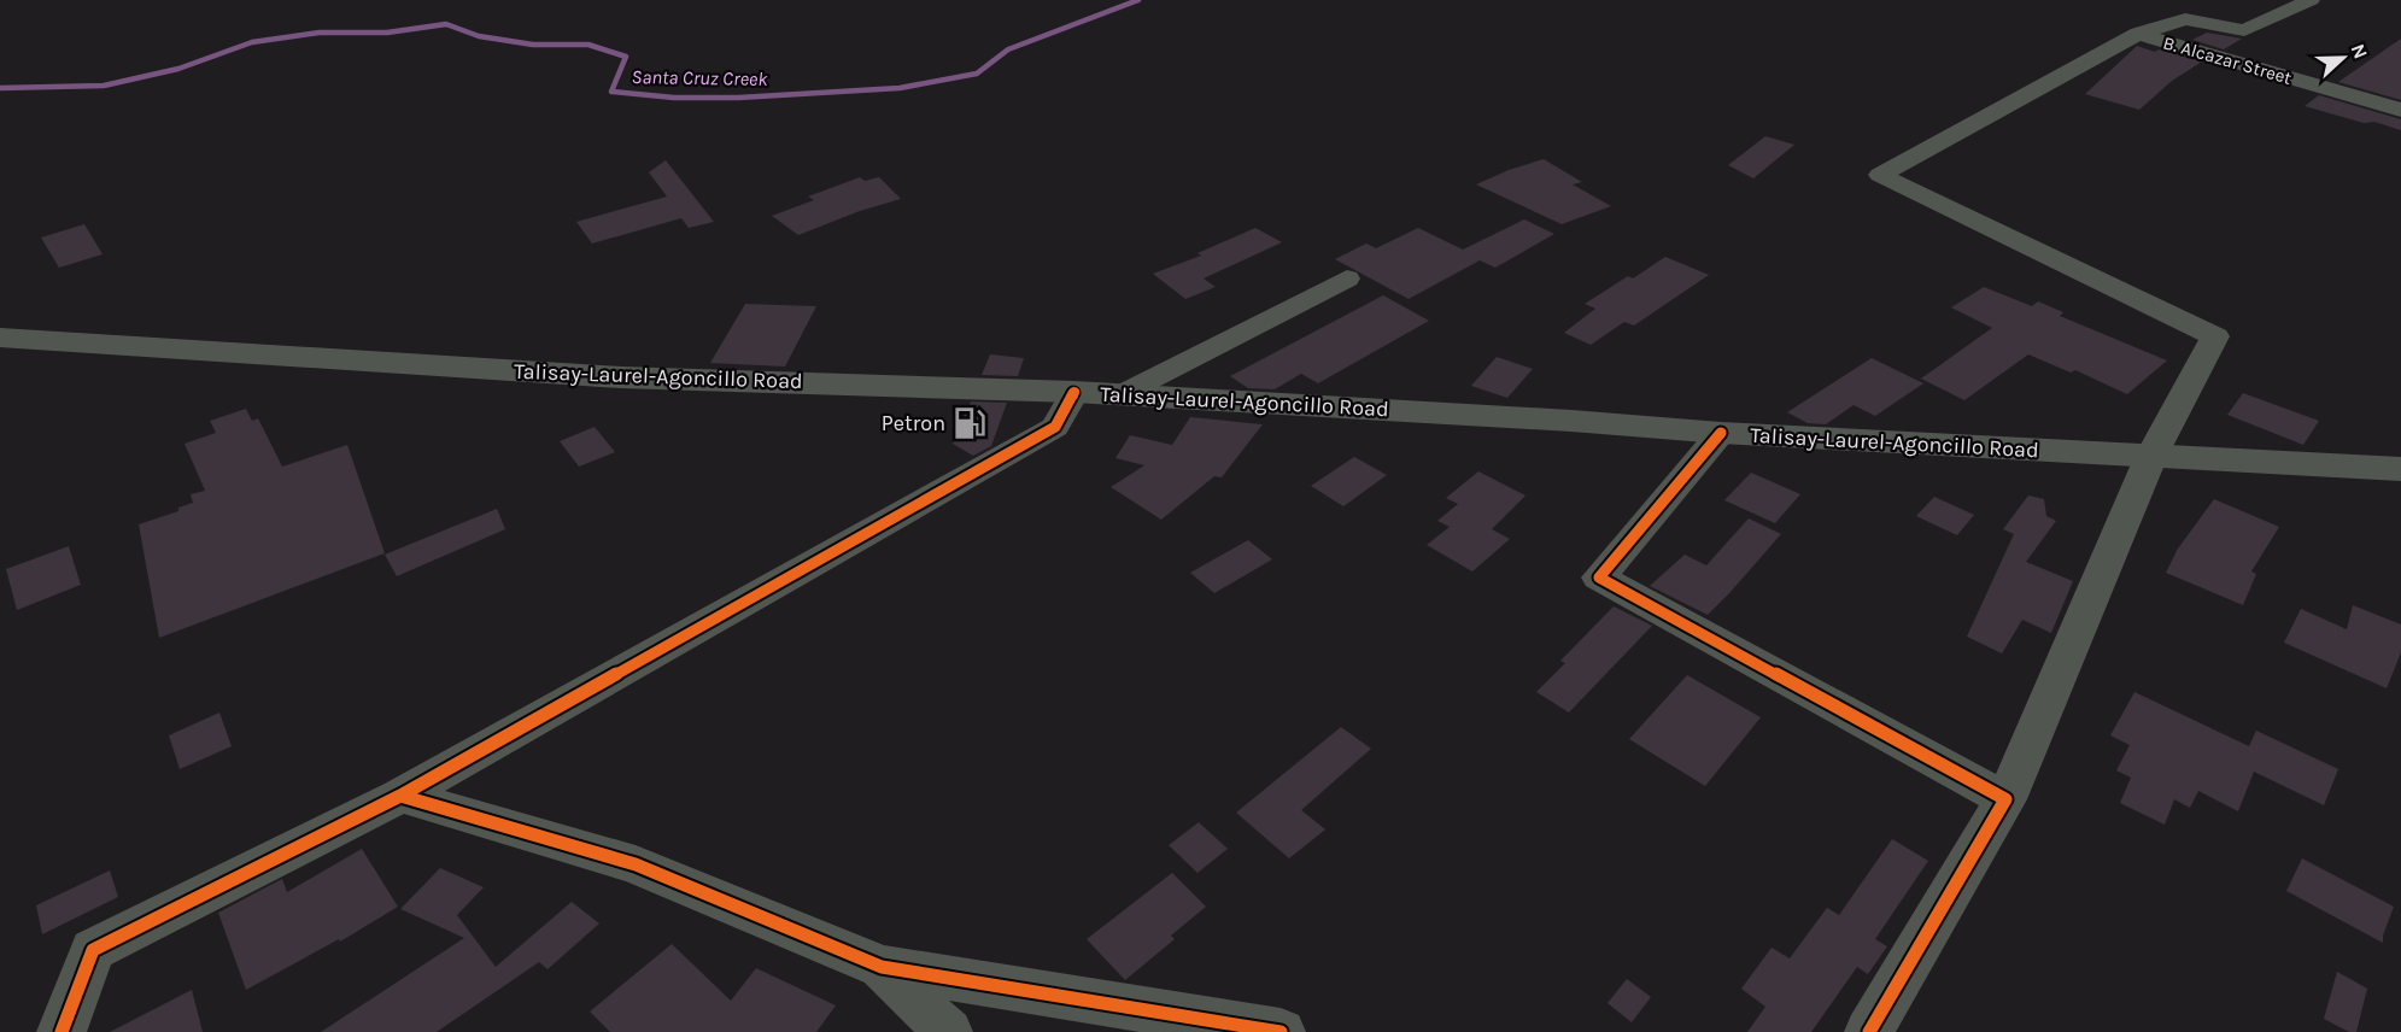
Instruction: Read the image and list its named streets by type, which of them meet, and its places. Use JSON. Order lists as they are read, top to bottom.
{
  "streets": {
    "main road": ["Talisay-Laurel-Agoncillo Road"],
    "street": ["B. Alcazar Street"]
  },
  "water": ["Santa Cruz Creek"],
  "places": {
    "fuel station": ["Petron"]
  },
  "north": "right"
}
